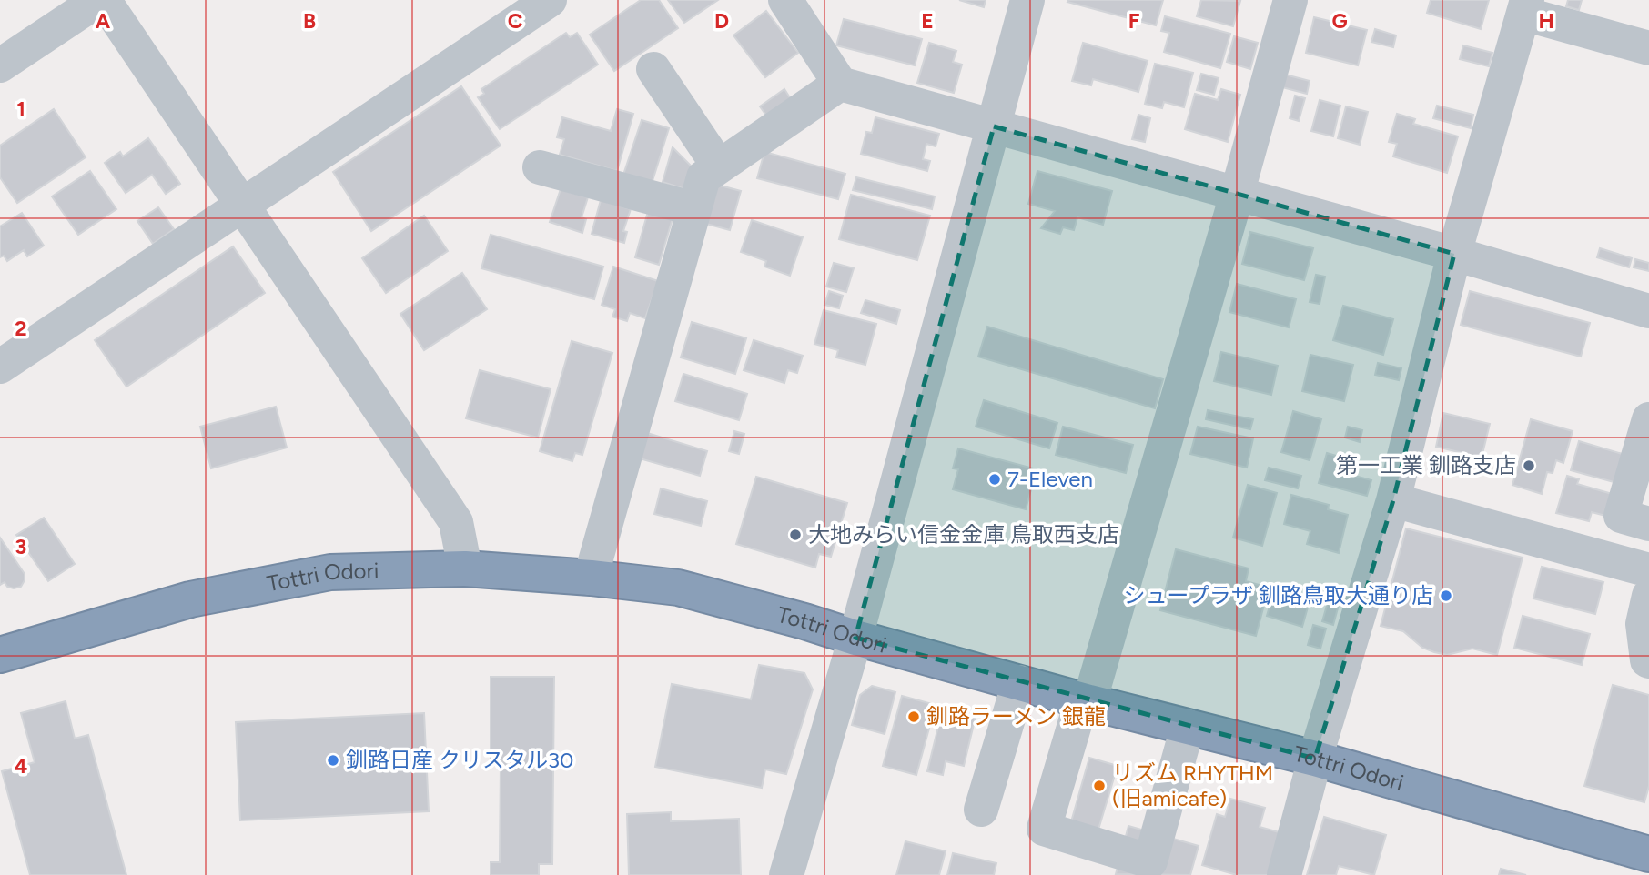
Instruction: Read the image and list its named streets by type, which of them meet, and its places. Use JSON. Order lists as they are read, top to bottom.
{
  "streets": {
    "highway": ["Tottri Odori"]
  },
  "places": [
    "第一工業 釧路支店",
    "7-Eleven",
    "大地みらい信金金庫 鳥取西支店",
    "シュープラザ 釧路鳥取大通り店",
    "釧路ラーメン 銀龍",
    "釧路日産 クリスタル30",
    "リズム RHYTHM (旧amicafe)"
  ],
  "grid": {
    "columns": [
      "A",
      "B",
      "C",
      "D",
      "E",
      "F",
      "G",
      "H"
    ],
    "rows": [
      "1",
      "2",
      "3",
      "4"
    ]
  }
}
